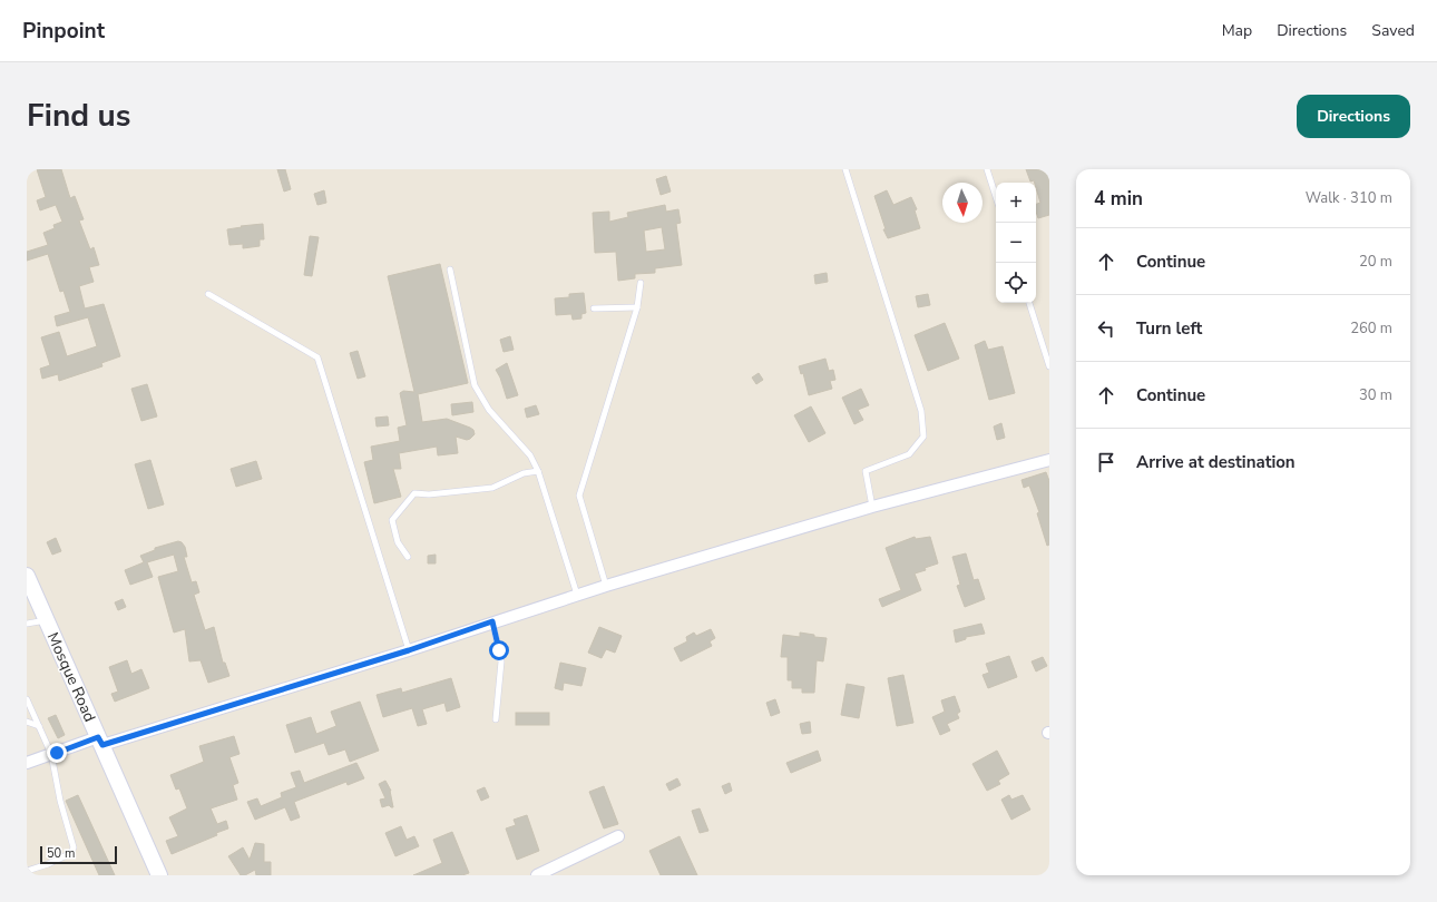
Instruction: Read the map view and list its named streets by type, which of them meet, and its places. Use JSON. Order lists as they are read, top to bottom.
{
  "streets": {
    "street": ["Mosque Road"]
  },
  "scale_bar": "50 m",
  "north": "bottom",
  "page": {
    "header": "Pinpoint",
    "nav": ["Map", "Directions", "Saved"],
    "title": "Find us",
    "buttons": "Directions",
    "heading": ["4 min", "Walk · 310 m"],
    "map_buttons": ["+", "−"],
    "list": [
      ["Continue", "20 m"],
      ["Turn left", "260 m"],
      ["Continue", "30 m"],
      "Arrive at destination"
    ],
    "scale": "50 m"
  }
}
